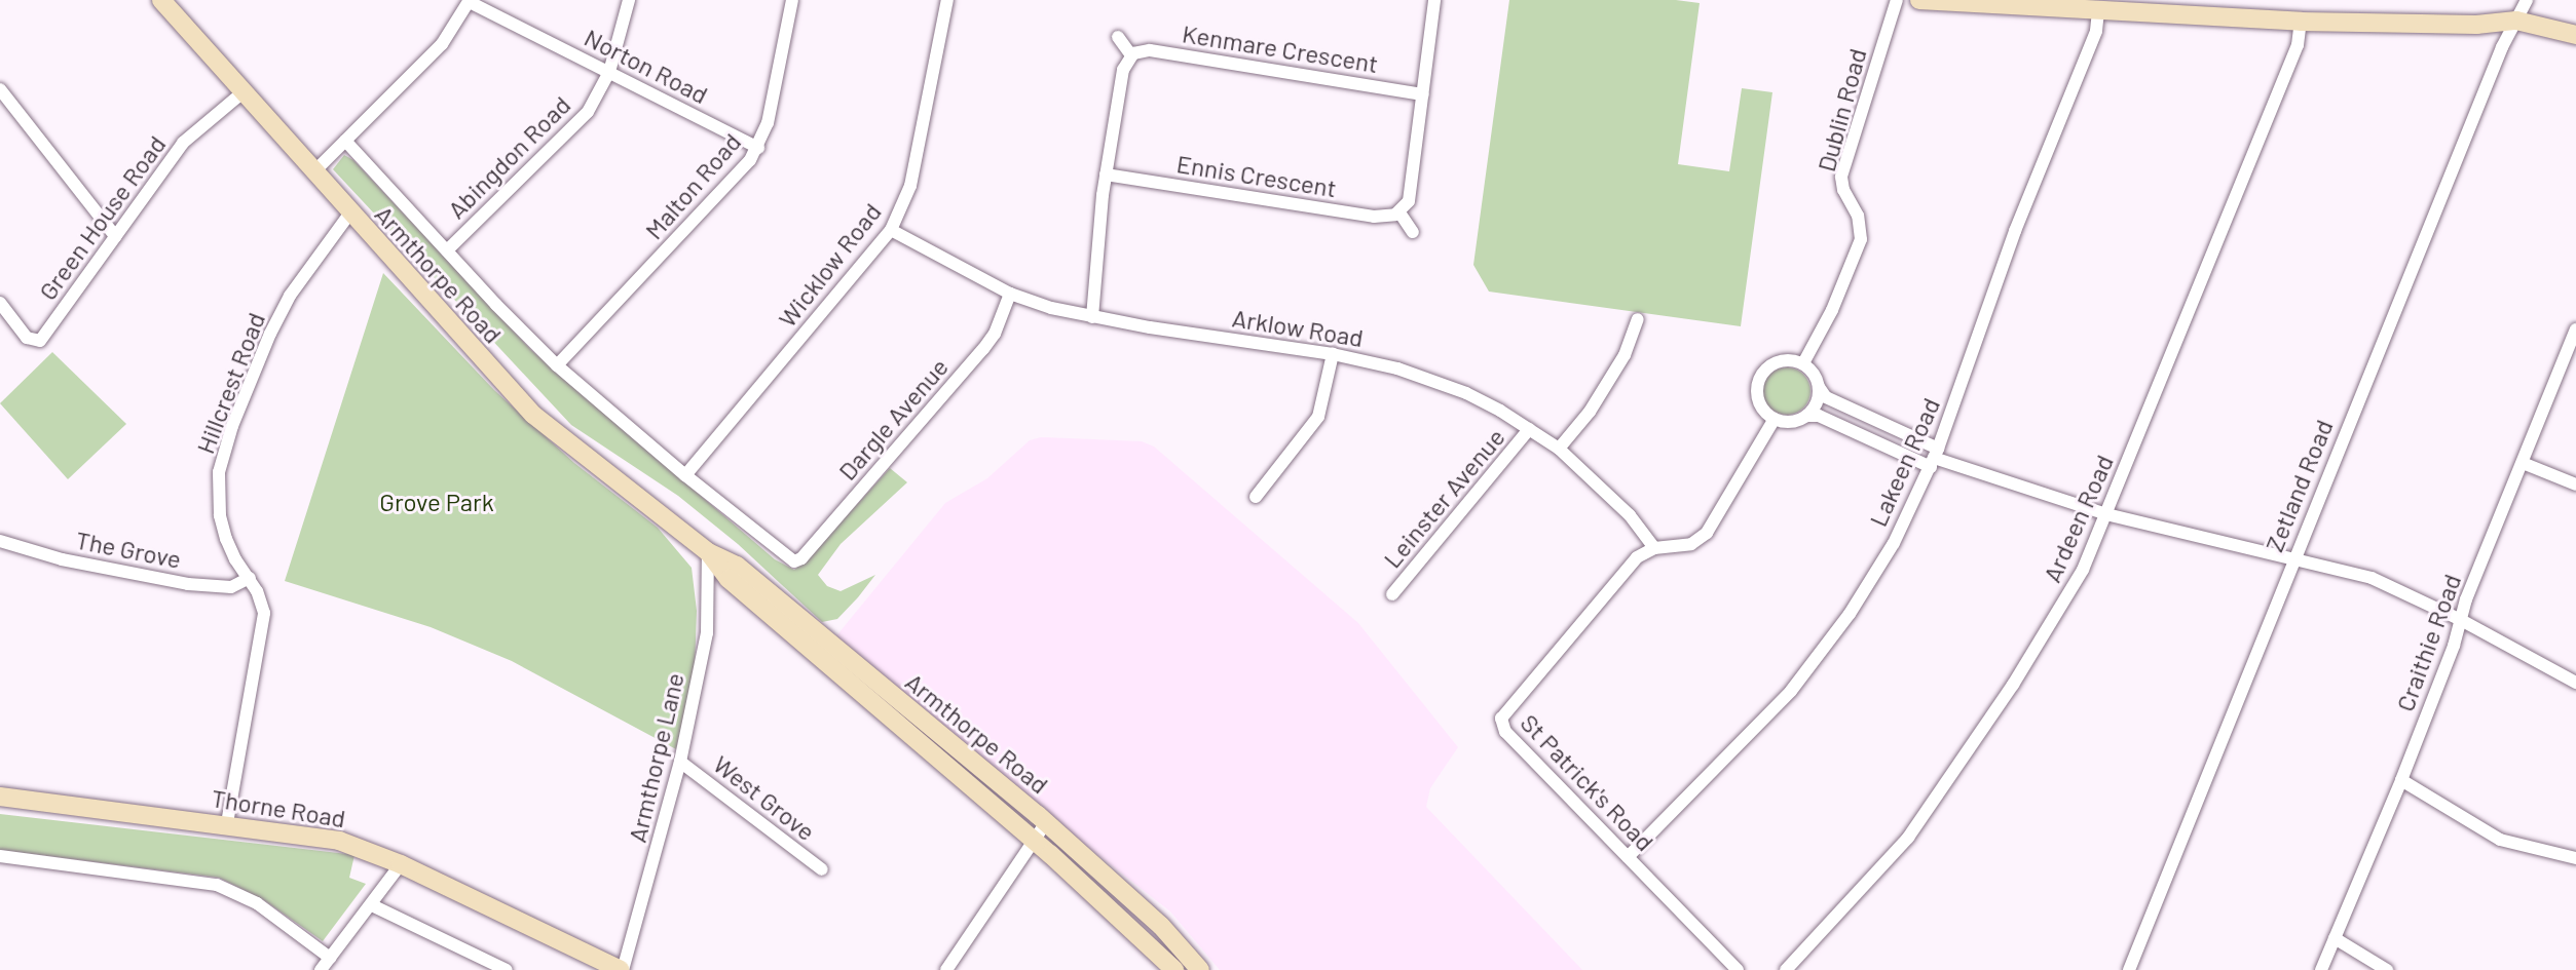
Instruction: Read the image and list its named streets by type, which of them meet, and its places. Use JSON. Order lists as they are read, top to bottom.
{
  "streets": {
    "street": [
      "Kenmare Crescent",
      "Norton Road",
      "Dublin Road",
      "Abingdon Road",
      "Ennis Crescent",
      "Malton Road",
      "Green House Road",
      "Wicklow Road",
      "Armthorpe Road",
      "Arklow Road",
      "Hillcrest Road",
      "Dargle Avenue",
      "Lakeen Road",
      "Zetland Road",
      "Leinster Avenue",
      "Ardeen Road",
      "The Grove",
      "Craithie Road",
      "Armthorpe Lane",
      "St Patrick's Road",
      "West Grove",
      "Thorne Road"
    ]
  },
  "crossings": [
    ["Norton Road", "Abingdon Road"],
    ["Norton Road", "Malton Road"],
    ["Abingdon Road", "Armthorpe Road"],
    ["Malton Road", "Armthorpe Road"],
    ["Green House Road", "Armthorpe Road"],
    ["Wicklow Road", "Armthorpe Road"],
    ["Wicklow Road", "Arklow Road"],
    ["Armthorpe Road", "Hillcrest Road"],
    ["Armthorpe Road", "Dargle Avenue"],
    ["Armthorpe Road", "Armthorpe Lane"],
    ["Arklow Road", "Dargle Avenue"],
    ["Arklow Road", "Leinster Avenue"],
    ["Arklow Road", "St Patrick's Road"],
    ["Hillcrest Road", "The Grove"],
    ["Hillcrest Road", "Thorne Road"],
    ["Lakeen Road", "St Patrick's Road"],
    ["Armthorpe Lane", "West Grove"],
    ["Armthorpe Lane", "Thorne Road"]
  ],
  "parks": ["Grove Park"]
}
